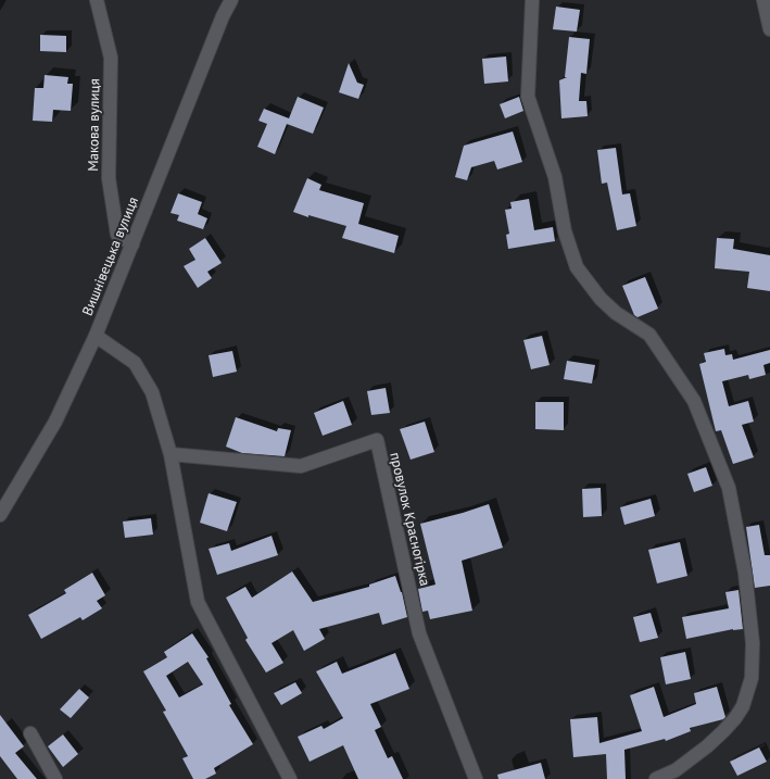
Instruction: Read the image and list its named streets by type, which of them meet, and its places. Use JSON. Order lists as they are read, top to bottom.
{
  "streets": {
    "street": ["Макова вулиця", "Вишнівецька вулиця", "провулок Красногірка"]
  },
  "crossings": [
    ["Макова вулиця", "Вишнівецька вулиця"]
  ]
}
